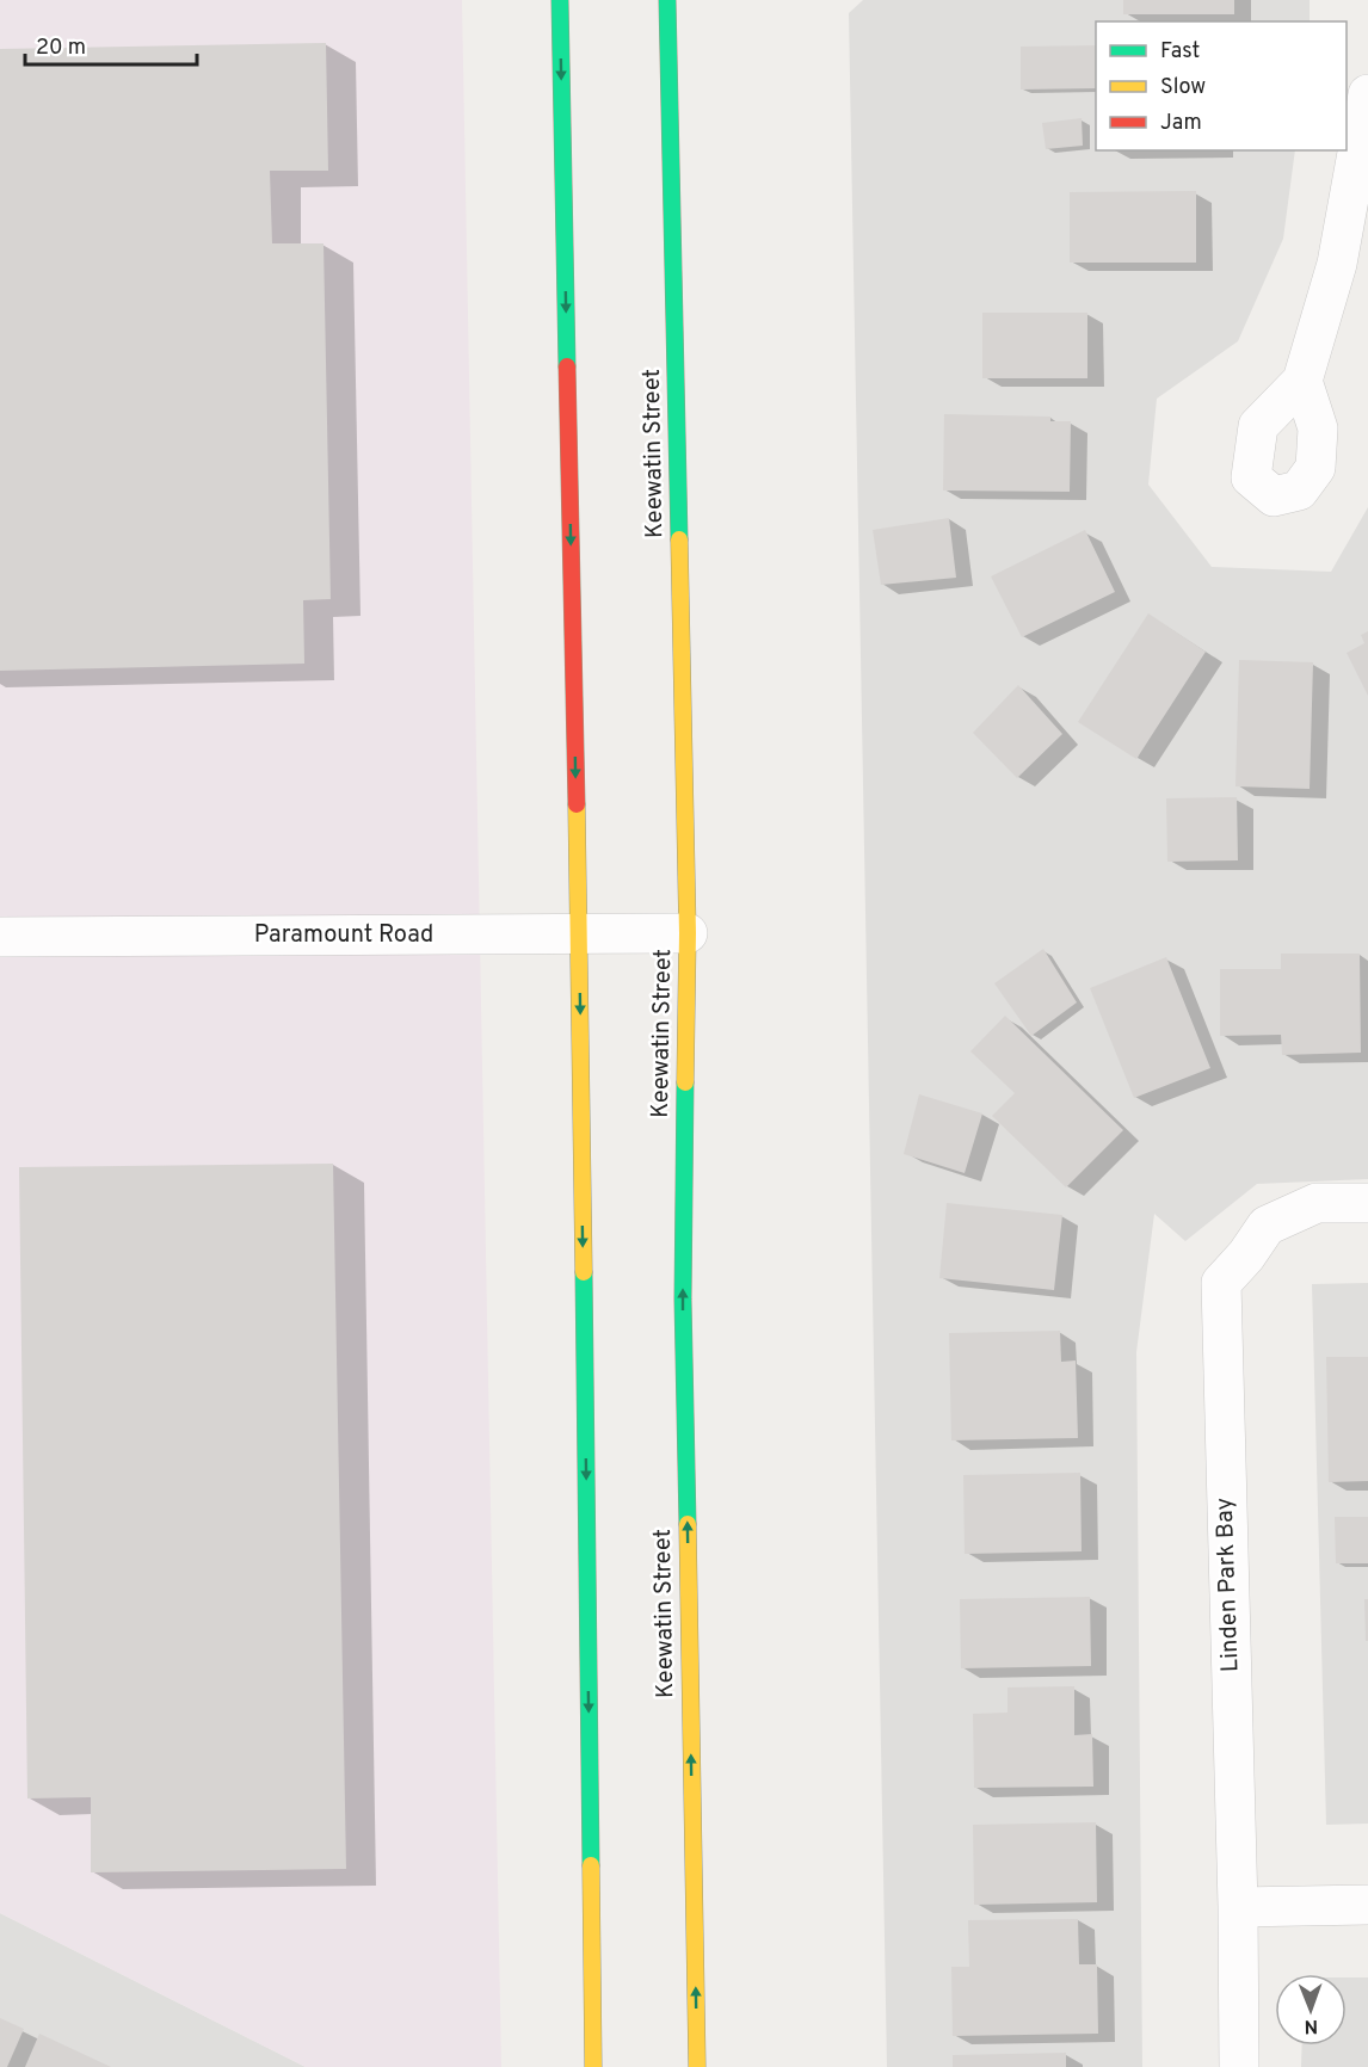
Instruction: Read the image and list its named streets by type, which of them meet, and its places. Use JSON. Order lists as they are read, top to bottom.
{
  "streets": {
    "street": ["Keewatin Street", "Paramount Road", "Linden Park Bay"]
  },
  "crossings": [
    ["Keewatin Street", "Paramount Road"]
  ],
  "legend": ["Fast", "Slow", "Jam"],
  "scale_bar": "20 m",
  "north": "bottom"
}
